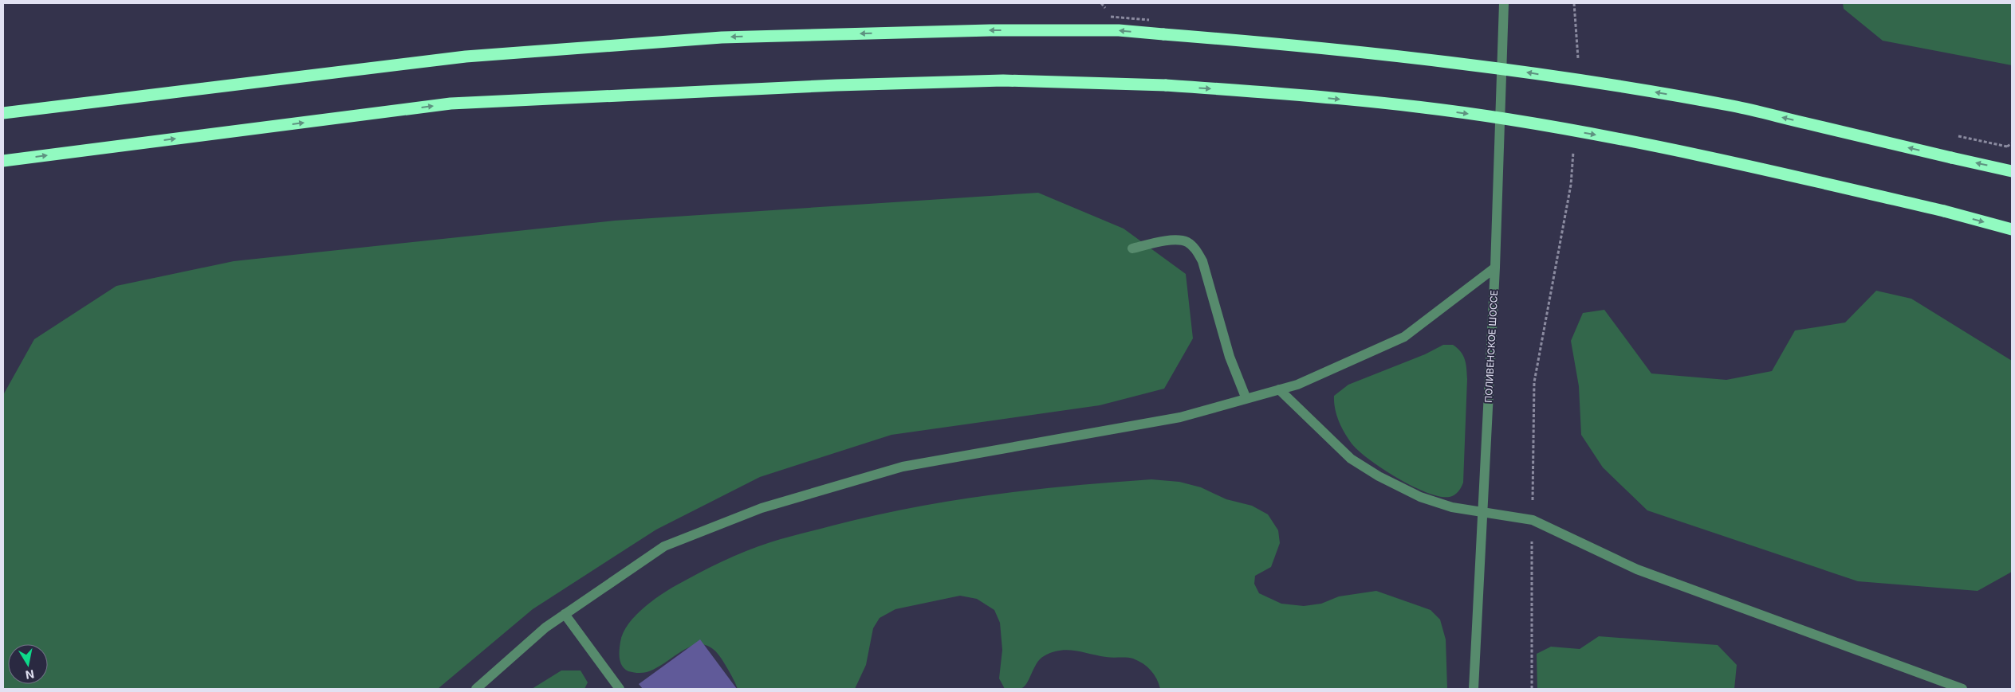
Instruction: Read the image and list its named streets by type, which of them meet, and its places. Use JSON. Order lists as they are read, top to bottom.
{
  "streets": {
    "street": ["ПОЛИВЕНСКОЕ ШОССЕ"]
  },
  "north": "bottom"
}
